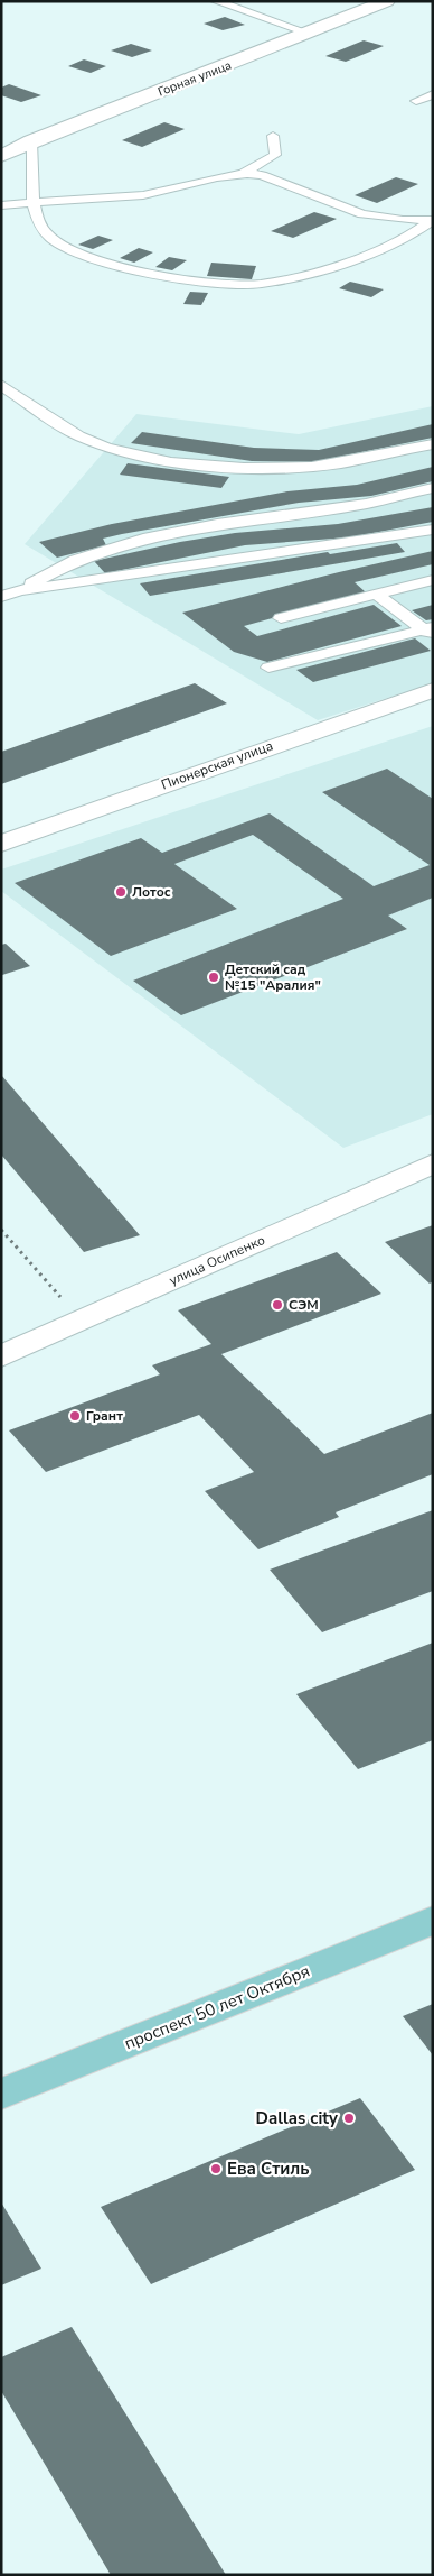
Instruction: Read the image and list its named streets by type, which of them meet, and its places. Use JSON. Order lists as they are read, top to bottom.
{
  "streets": {
    "main road": ["проспект 50 лет Октября"],
    "street": ["Горная улица", "Пионерская улица", "улица Осипенко"]
  },
  "places": [
    "Лотос",
    "Детский сад №15 \"Аралия\"",
    "СЭМ",
    "Грант",
    "Dallas city",
    "Ева Стиль"
  ]
}
